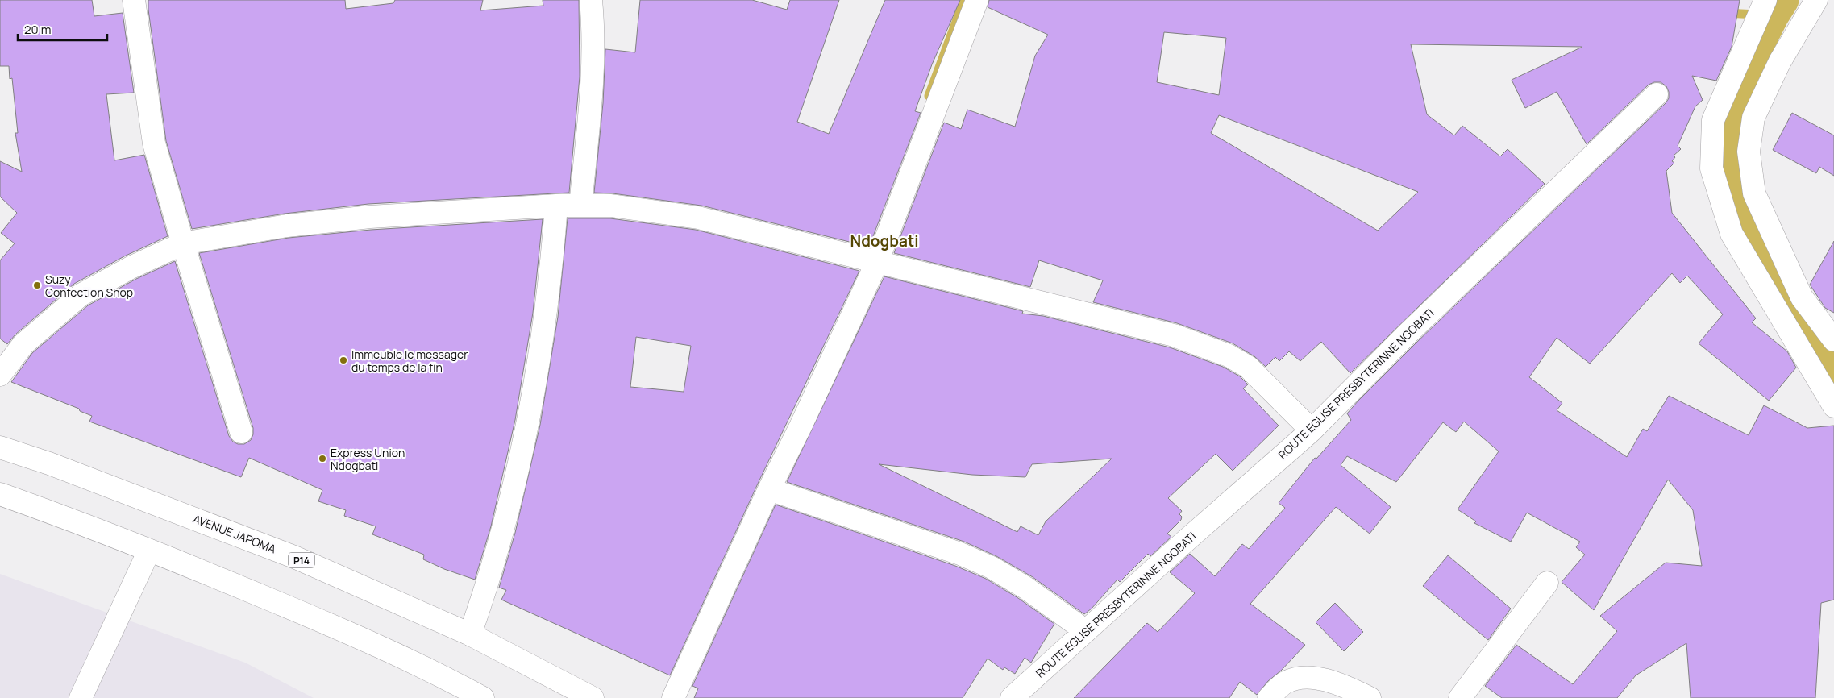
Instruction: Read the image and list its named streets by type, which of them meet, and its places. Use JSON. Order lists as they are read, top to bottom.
{
  "streets": {
    "street": ["ROUTE EGLISE PRESBYTERINNE NGOBATI", "AVENUE JAPOMA", "P14"]
  },
  "districts": ["Ndogbati"],
  "places": ["Suzy Confection Shop", "Immeuble le messager du temps de la fin", "Express Union Ndogbati"],
  "scale_bar": "20 m"
}
